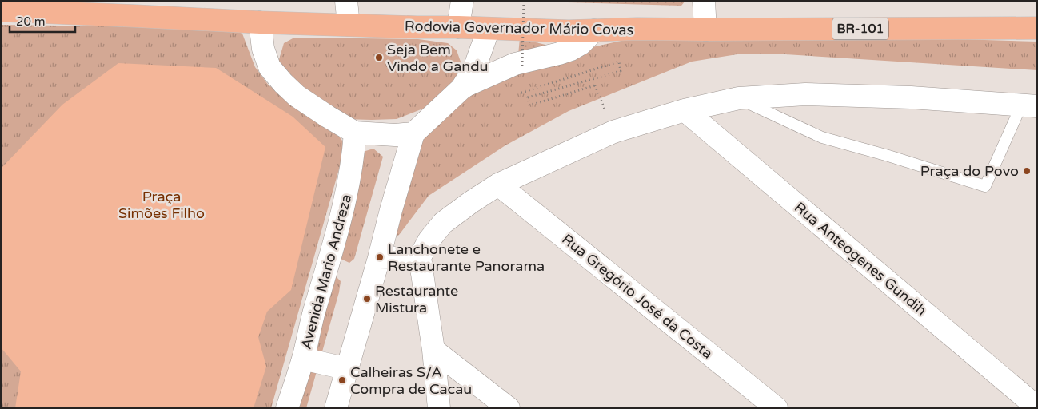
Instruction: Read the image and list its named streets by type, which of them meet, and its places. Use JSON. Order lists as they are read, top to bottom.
{
  "streets": {
    "highway": ["Rodovia Governador Mário Covas", "BR-101"],
    "street": ["Rua Anteogenes Gundih", "Avenida Mario Andreza", "Rua Gregório José da Costa"]
  },
  "parks": ["Praça Simões Filho"],
  "places": [
    "Seja Bem Vindo a Gandu",
    "Praça do Povo",
    "Lanchonete e Restaurante Panorama",
    "Restaurante Mistura",
    "Calheiras S/A Compra de Cacau"
  ],
  "scale_bar": "20 m"
}
